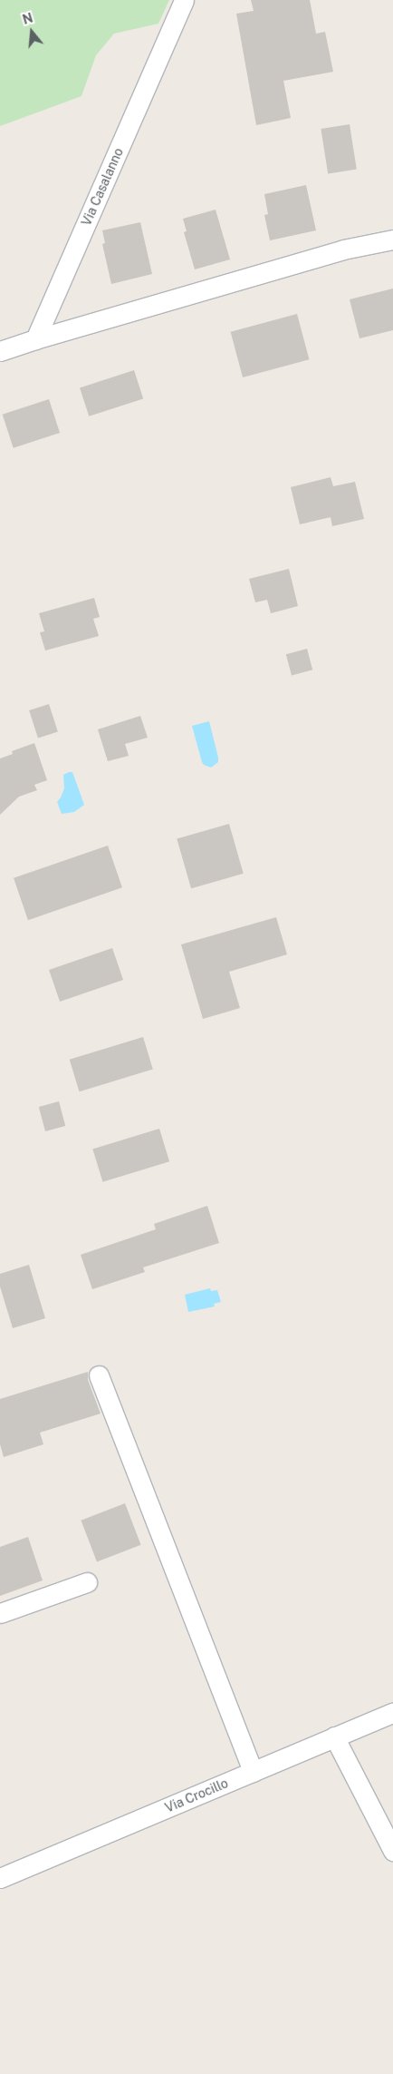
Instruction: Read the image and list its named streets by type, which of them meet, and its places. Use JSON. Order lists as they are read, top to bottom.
{
  "streets": {
    "street": ["Via Casalanno", "Via Crocillo"]
  },
  "north": "top"
}
